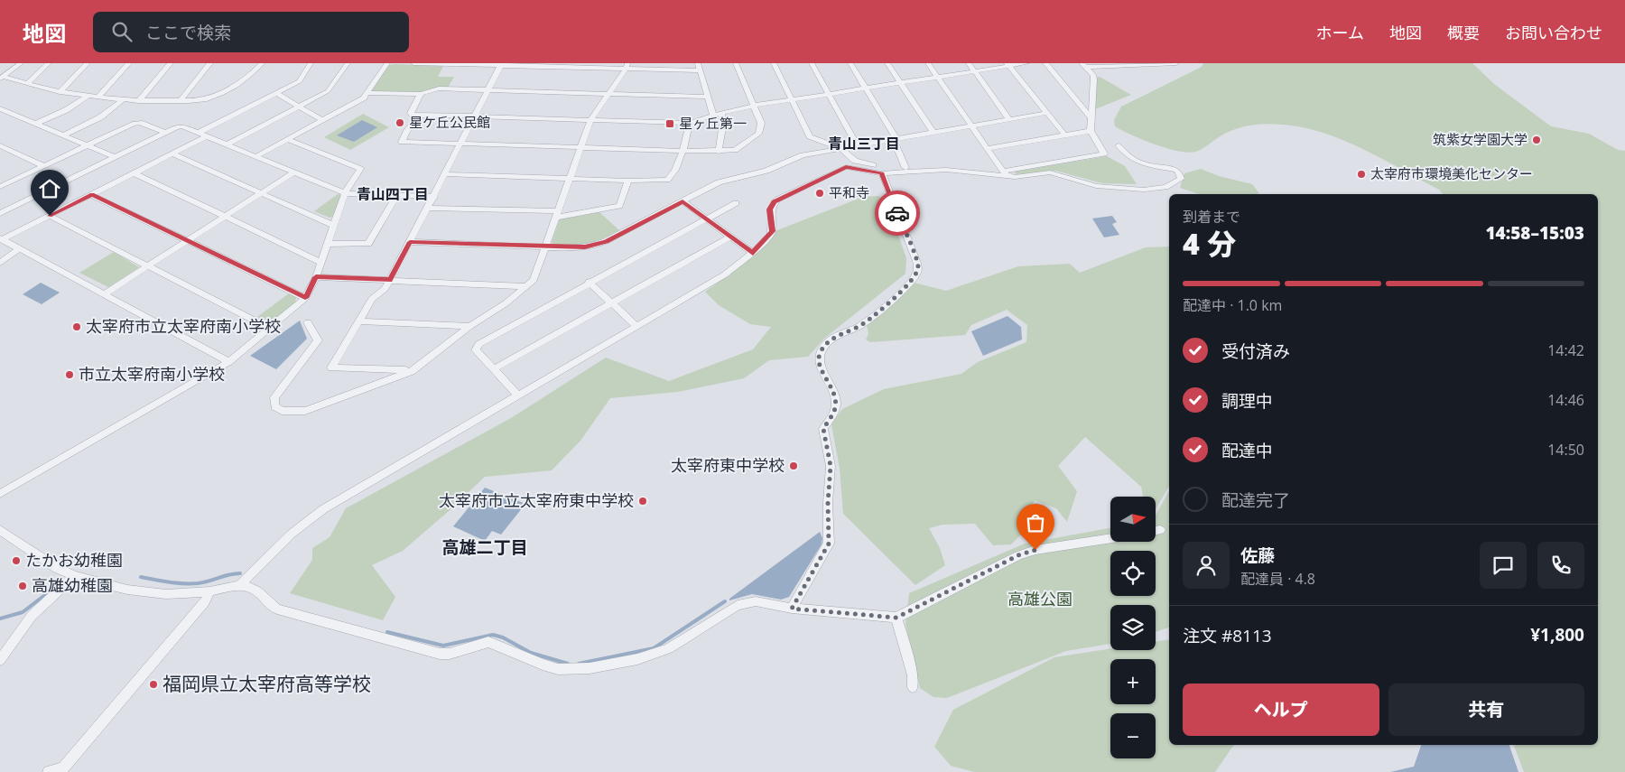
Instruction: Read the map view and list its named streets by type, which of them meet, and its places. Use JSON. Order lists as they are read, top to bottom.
{
  "districts": ["青山三丁目", "青山四丁目", "高雄二丁目"],
  "parks": ["高雄公園"],
  "places": {
    "other": [
      "星ケ丘公民館",
      "筑紫女学園大学",
      "太宰府市環境美化センター",
      "平和寺",
      "太宰府市立太宰府南小学校",
      "市立太宰府南小学校",
      "太宰府東中学校",
      "太宰府市立太宰府東中学校",
      "たかお幼稚園",
      "高雄幼稚園",
      "福岡県立太宰府高等学校"
    ],
    "transit": ["星ヶ丘第一"]
  },
  "north": "right",
  "page": {
    "header": "地図",
    "search": "ここで検索",
    "nav": [
      "ホーム",
      "地図",
      "概要",
      "お問い合わせ"
    ],
    "heading": ["4 分", "到着まで", "14:58–15:03"],
    "panel": [
      "佐藤",
      "配達員 · 4.8",
      "注文 #8113",
      "¥1,800"
    ],
    "bar": "配達中 · 1.0 km",
    "list": [
      ["受付済み", "14:42"],
      ["調理中", "14:46"],
      ["配達中", "14:50"],
      "配達完了"
    ],
    "map_buttons": ["+", "−"],
    "buttons": ["ヘルプ", "共有"]
  }
}
